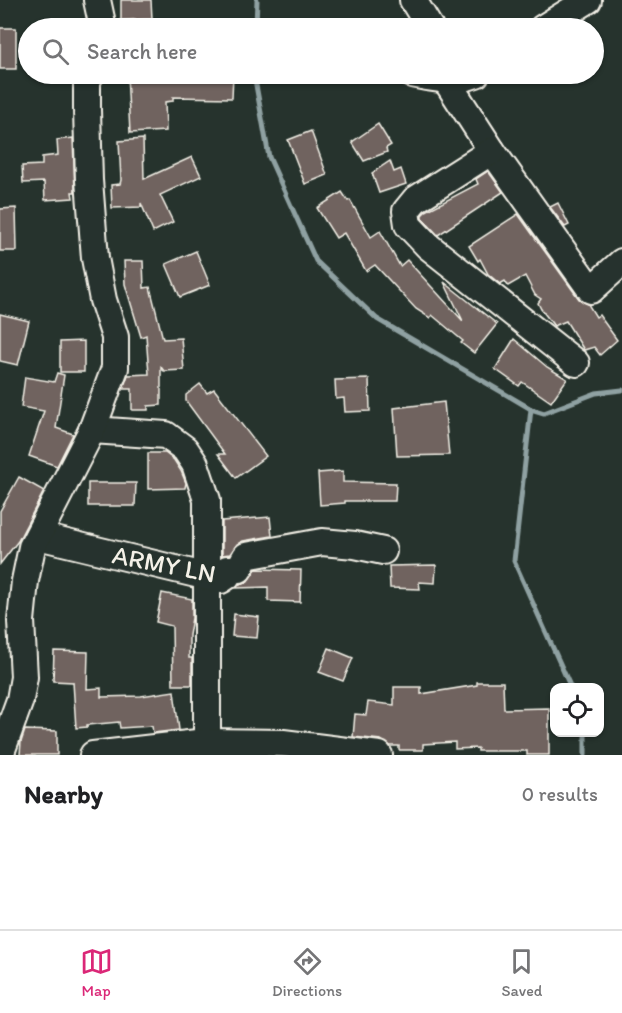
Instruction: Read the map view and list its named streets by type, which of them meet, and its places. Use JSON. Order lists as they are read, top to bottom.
{
  "streets": {
    "street": ["ARMY LN"]
  },
  "page": {
    "search": "Search here",
    "heading": ["Nearby", "0 results"],
    "nav": ["Map", "Directions", "Saved"]
  }
}
